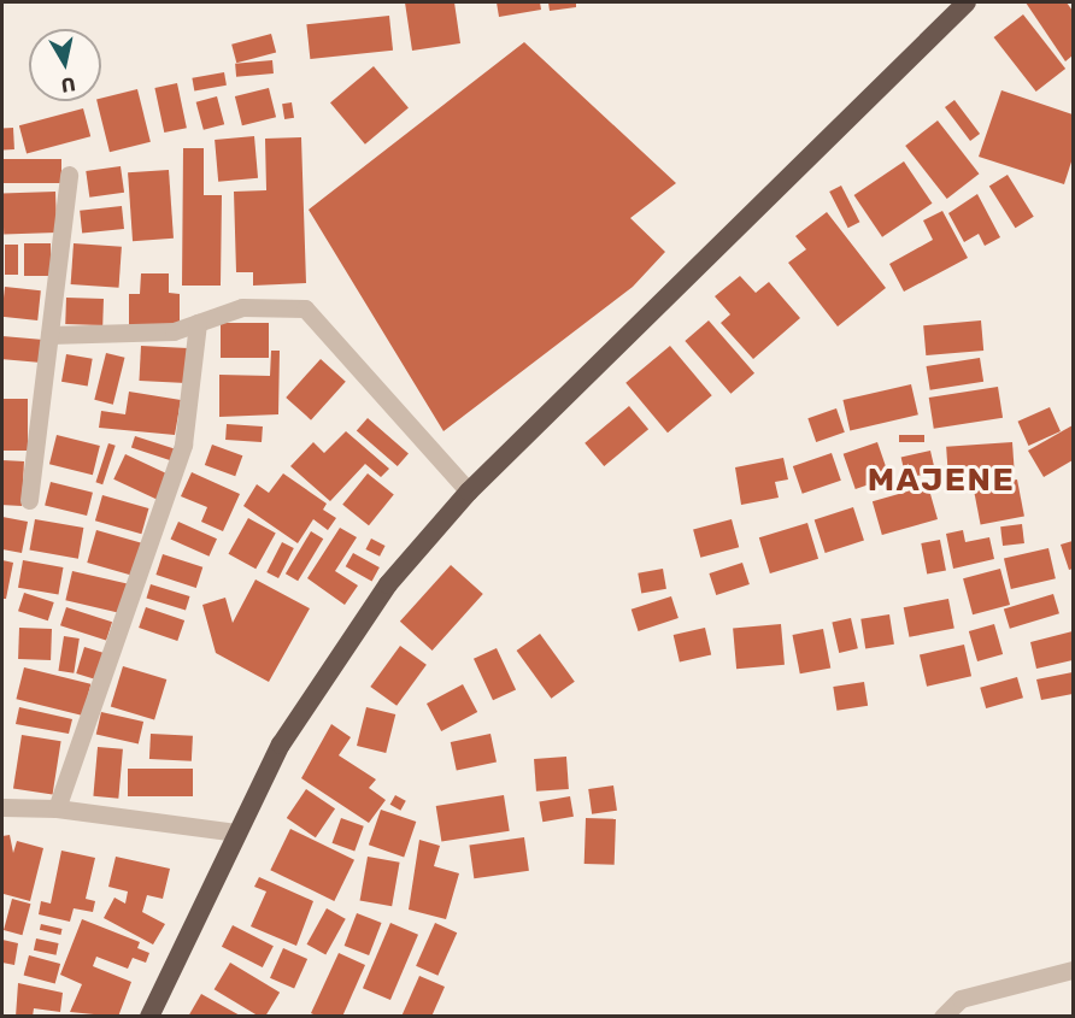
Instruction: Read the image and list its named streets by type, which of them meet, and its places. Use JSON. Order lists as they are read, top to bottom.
{
  "districts": ["MAJENE"],
  "north": "bottom"
}
